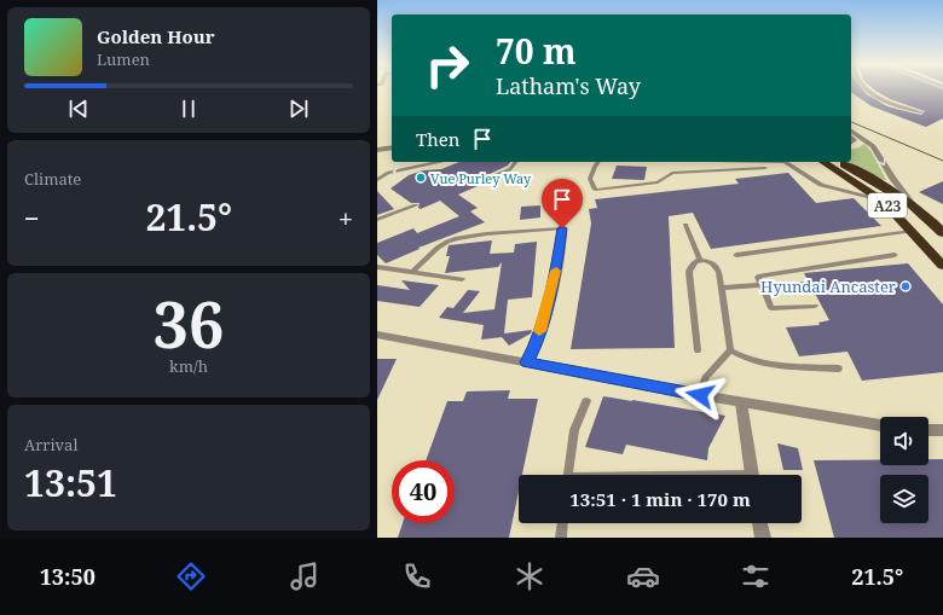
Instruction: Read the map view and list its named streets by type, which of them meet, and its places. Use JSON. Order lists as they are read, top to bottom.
{
  "streets": {
    "highway": ["A23"]
  },
  "places": ["Vue Purley Way", "Hyundai Ancaster"],
  "page": {
    "turn": ["70 m", "Latham's Way"],
    "song": ["Golden Hour", "Lumen"],
    "then": "Then",
    "tile": [
      "Climate",
      ["36", "km/h"],
      ["Arrival", "13:51"]
    ],
    "heat": ["−", "21.5°", "+"],
    "limit": "40",
    "trip": "13:51 · 1 min · 170 m",
    "tabs": ["13:50", "21.5°"]
  }
}
